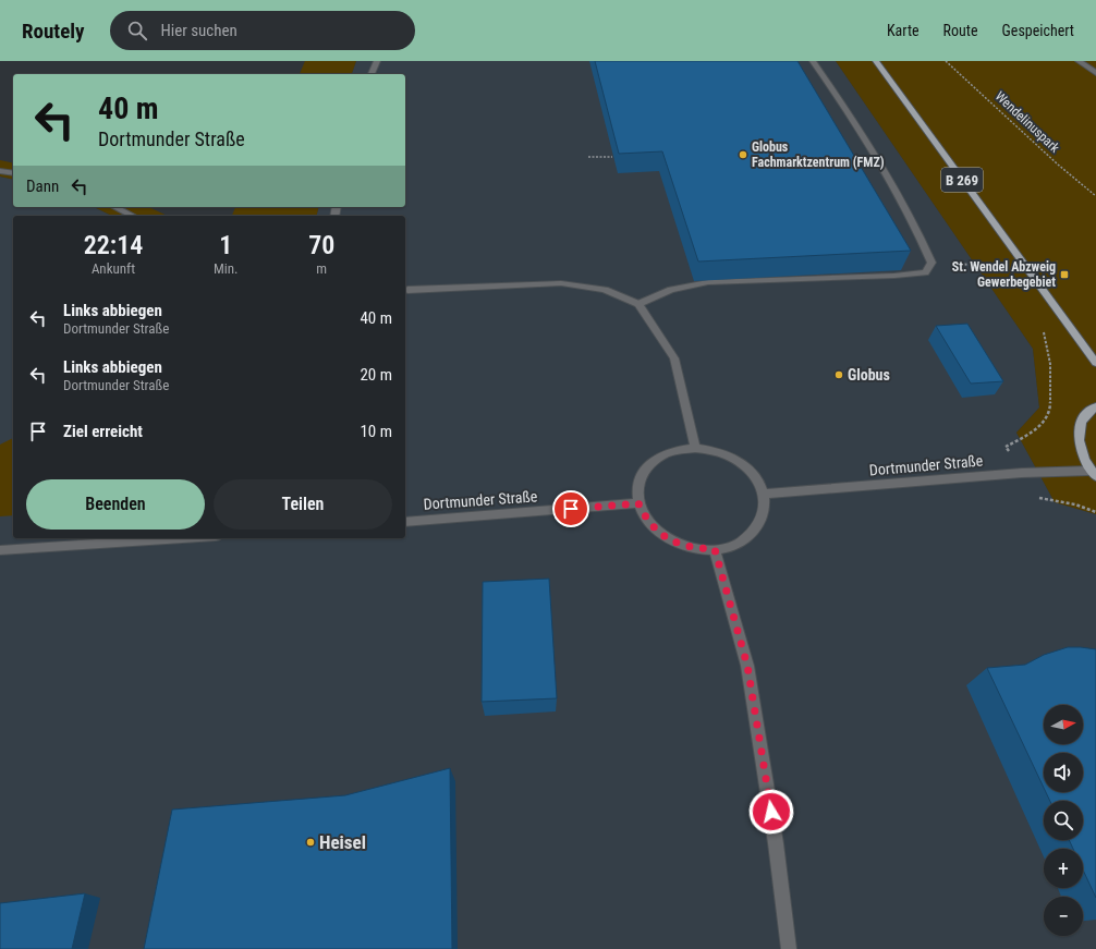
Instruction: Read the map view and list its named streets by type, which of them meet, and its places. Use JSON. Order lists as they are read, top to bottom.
{
  "streets": {
    "main road": ["B 269"],
    "street": ["Dortmunder Straße"],
    "path": ["Wendelinuspark"]
  },
  "places": {
    "other": ["Globus Fachmarktzentrum (FMZ)", "Globus", "Heisel"],
    "transit": ["St. Wendel Abzweig Gewerbegebiet"]
  },
  "north": "right",
  "page": {
    "header": "Routely",
    "search": "Hier suchen",
    "nav": ["Karte", "Route", "Gespeichert"],
    "turn": ["40 m", "Dortmunder Straße"],
    "then": "Dann",
    "eta": [
      "22:14",
      "Ankunft",
      "1",
      "Min.",
      "70",
      "m"
    ],
    "list": [
      {
        "name": "Links abbiegen",
        "note": "Dortmunder Straße",
        "value": "40 m"
      },
      {
        "name": "Links abbiegen",
        "note": "Dortmunder Straße",
        "value": "20 m"
      },
      {
        "name": "Ziel erreicht",
        "value": "10 m"
      }
    ],
    "buttons": ["Beenden", "Teilen"],
    "map_buttons": ["+", "−"]
  }
}
